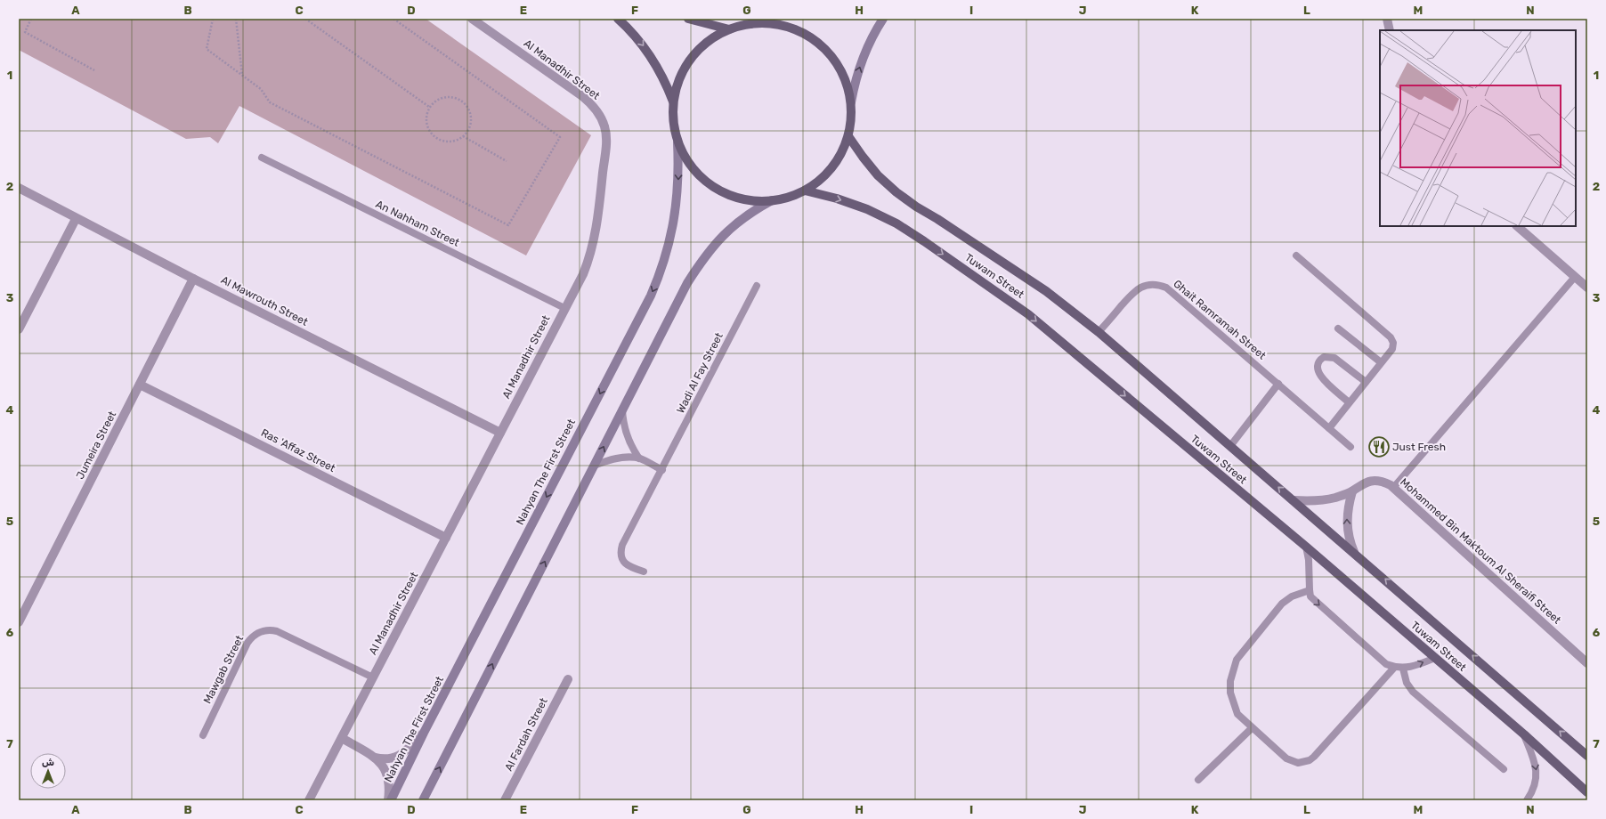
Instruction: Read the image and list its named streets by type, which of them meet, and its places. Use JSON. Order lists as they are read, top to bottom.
{
  "streets": {
    "main road": ["Tuwam Street", "Nahyan The First Street"],
    "street": [
      "Al Manadhir Street",
      "Al Mawrouth Street",
      "Jumeira Street",
      "Ras 'Affaz Street",
      "Mohammed Bin Maktoum Al Sheraifi Street",
      "Al Fardah Street"
    ],
    "lane": [
      "An Nahham Street",
      "Ghait Ramramah Street",
      "Wadi Al Fay Street",
      "Mawgab Street"
    ]
  },
  "crossings": [
    ["Al Manadhir Street", "An Nahham Street"],
    ["Al Manadhir Street", "Al Mawrouth Street"],
    ["Al Manadhir Street", "Ras 'Affaz Street"],
    ["Al Manadhir Street", "Mawgab Street"],
    ["Tuwam Street", "Ghait Ramramah Street"],
    ["Tuwam Street", "Mohammed Bin Maktoum Al Sheraifi Street"],
    ["Al Mawrouth Street", "Jumeira Street"],
    ["Jumeira Street", "Ras 'Affaz Street"]
  ],
  "places": {
    "restaurant": ["Just Fresh"]
  },
  "north": "top",
  "grid": {
    "columns": [
      "A",
      "B",
      "C",
      "D",
      "E",
      "F",
      "G",
      "H",
      "I",
      "J",
      "K",
      "L",
      "M",
      "N"
    ],
    "rows": [
      "1",
      "2",
      "3",
      "4",
      "5",
      "6",
      "7"
    ]
  }
}
